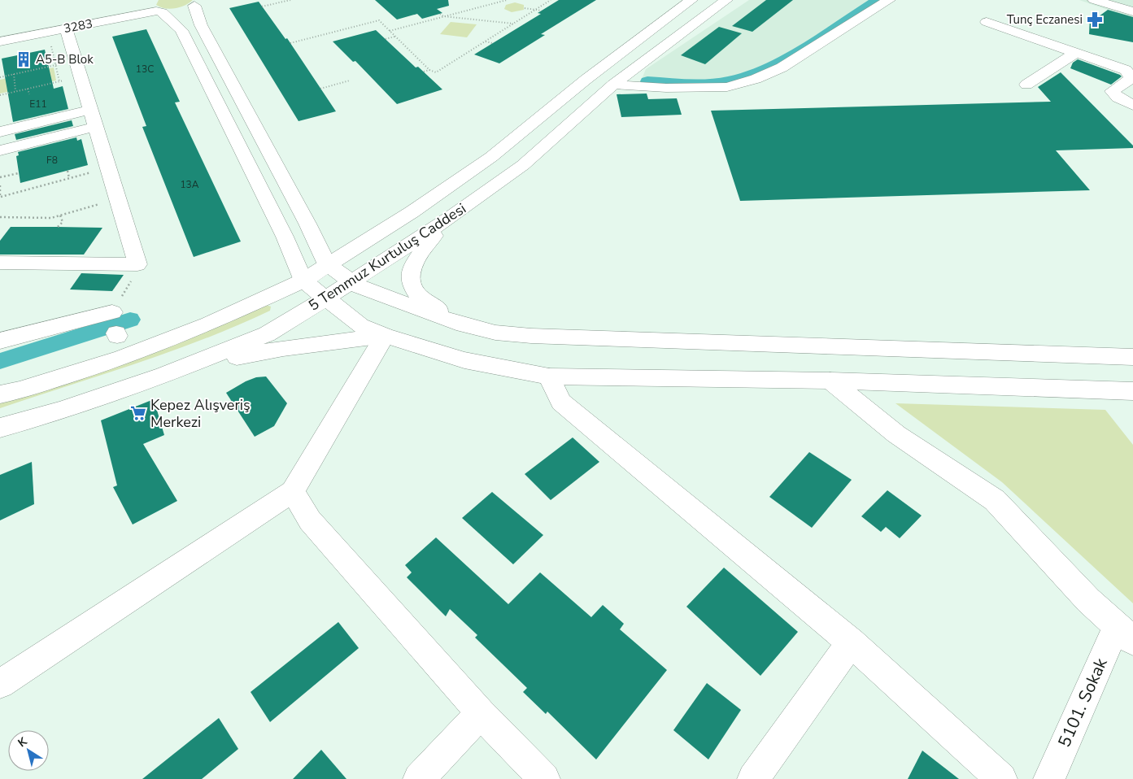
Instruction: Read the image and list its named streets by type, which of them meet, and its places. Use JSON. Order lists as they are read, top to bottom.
{
  "streets": {
    "street": ["3283", "5 Temmuz Kurtuluş Caddesi", "5101. Sokak"]
  },
  "places": {
    "pharmacy": ["Tunç Eczanesi"],
    "building": ["A5-B Blok"],
    "supermarket": ["Kepez Alışveriş Merkezi"]
  },
  "house_numbers": [
    "13C",
    "E11",
    "F8",
    "13A"
  ],
  "north": "top left"
}
